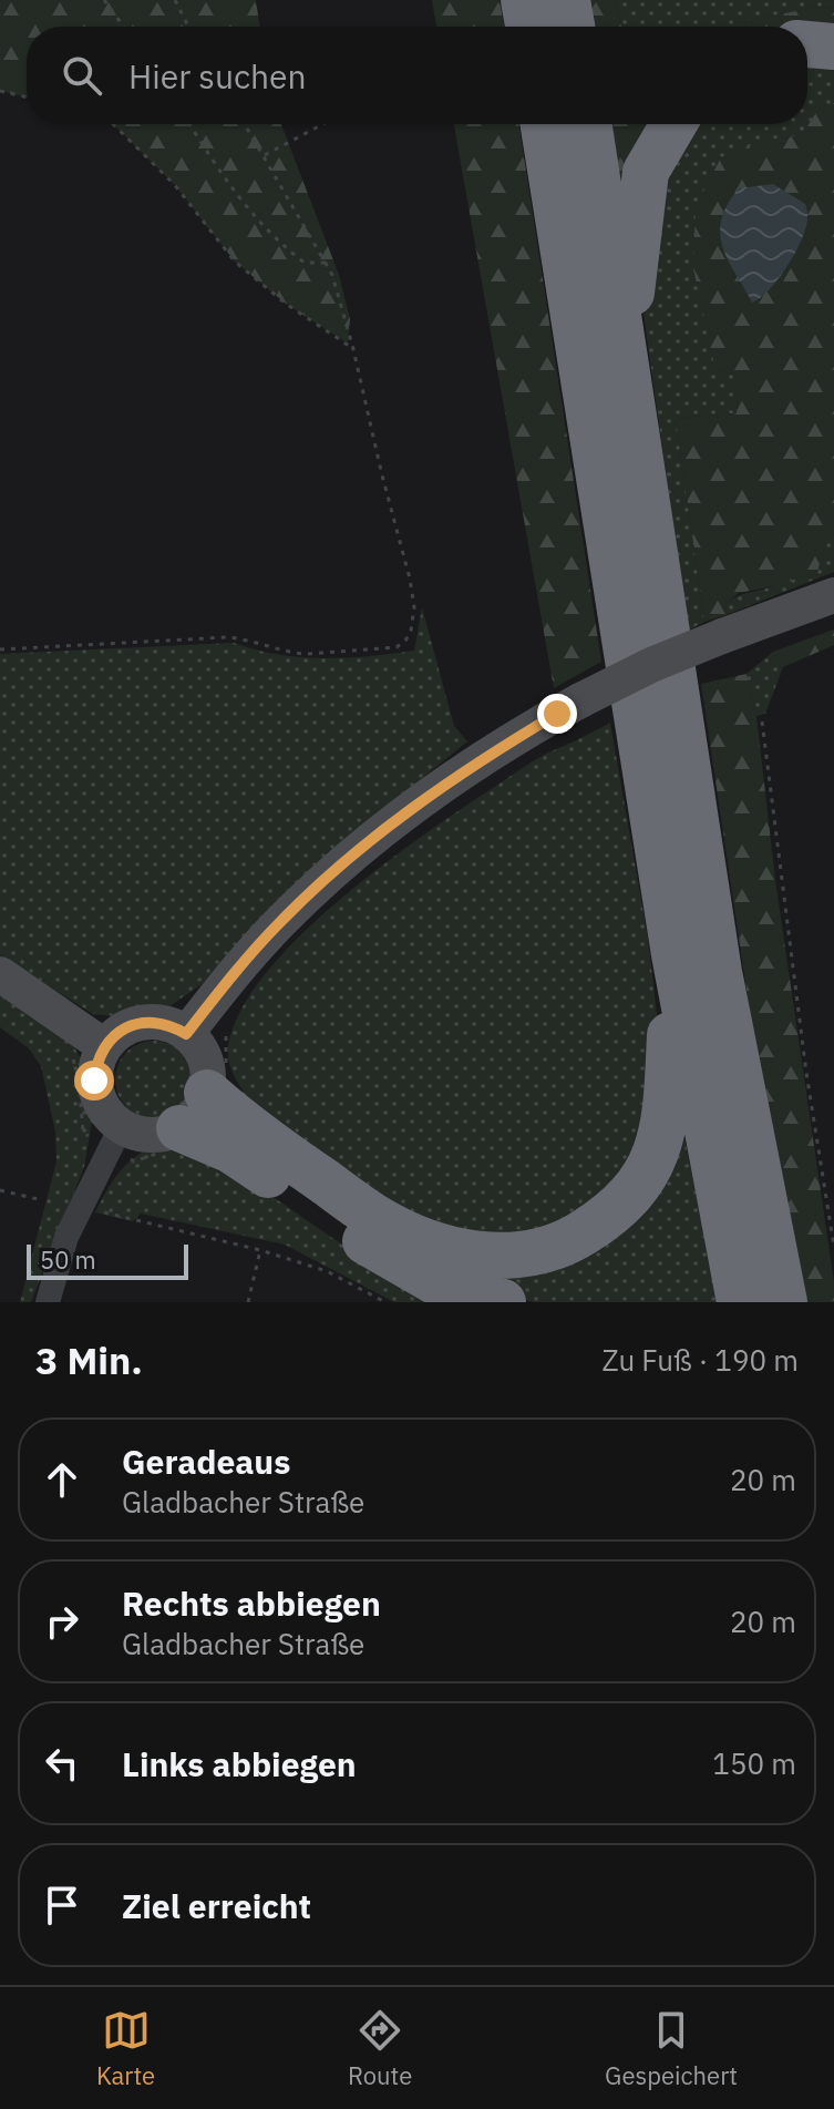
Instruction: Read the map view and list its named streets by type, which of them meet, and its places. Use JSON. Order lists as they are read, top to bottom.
{
  "scale_bar": "50 m",
  "page": {
    "search": "Hier suchen",
    "scale": "50 m",
    "heading": ["3 Min.", "Zu Fuß · 190 m"],
    "list": [
      ["Geradeaus", "Gladbacher Straße", "20 m"],
      ["Rechts abbiegen", "Gladbacher Straße", "20 m"],
      ["Links abbiegen", "150 m"],
      "Ziel erreicht"
    ],
    "nav": ["Karte", "Route", "Gespeichert"]
  }
}
